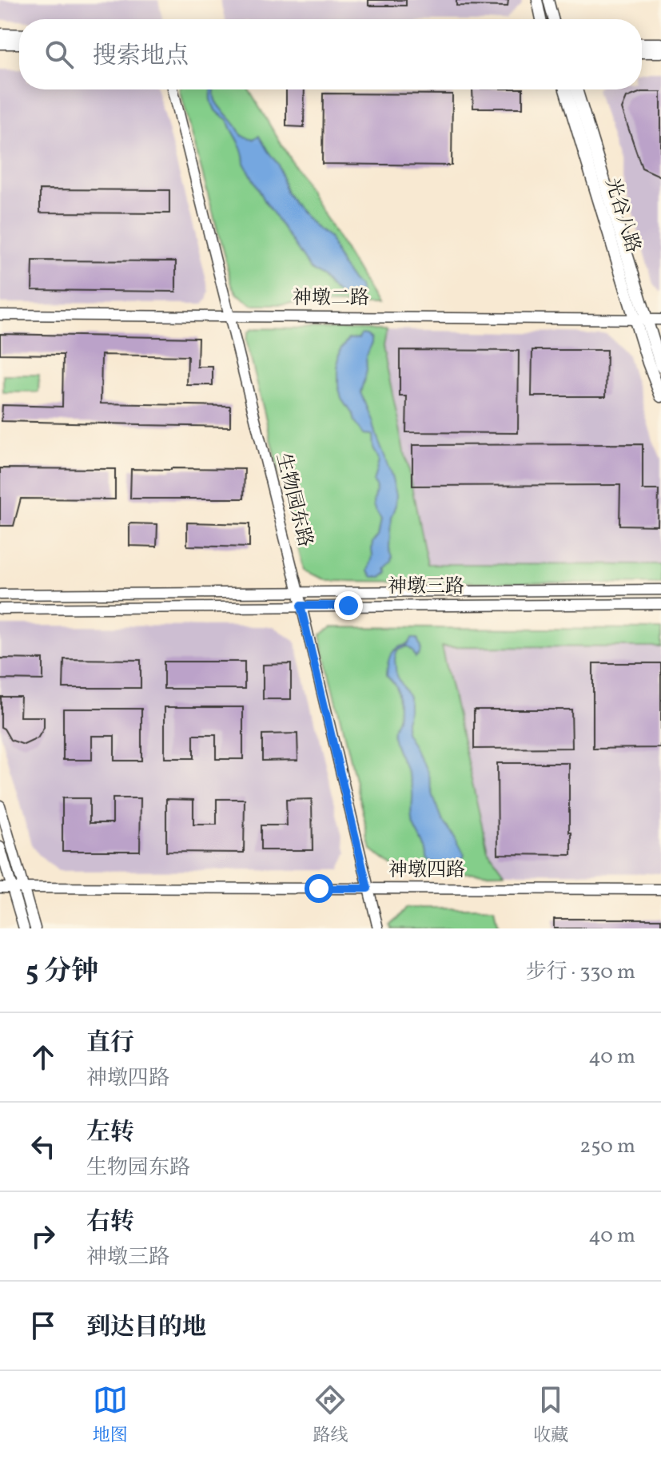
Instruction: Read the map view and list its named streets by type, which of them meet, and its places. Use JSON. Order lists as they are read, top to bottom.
{
  "streets": {
    "main road": ["光谷八路"],
    "street": [
      "神墩二路",
      "生物园东路",
      "神墩三路",
      "神墩四路"
    ]
  },
  "crossings": [
    ["光谷八路", "神墩二路"],
    ["神墩二路", "生物园东路"],
    ["生物园东路", "神墩三路"],
    ["生物园东路", "神墩四路"]
  ],
  "page": {
    "search": "搜索地点",
    "heading": ["5 分钟", "步行 · 330 m"],
    "list": [
      ["直行", "神墩四路", "40 m"],
      ["左转", "生物园东路", "250 m"],
      ["右转", "神墩三路", "40 m"],
      "到达目的地"
    ],
    "nav": ["地图", "路线", "收藏"]
  }
}
